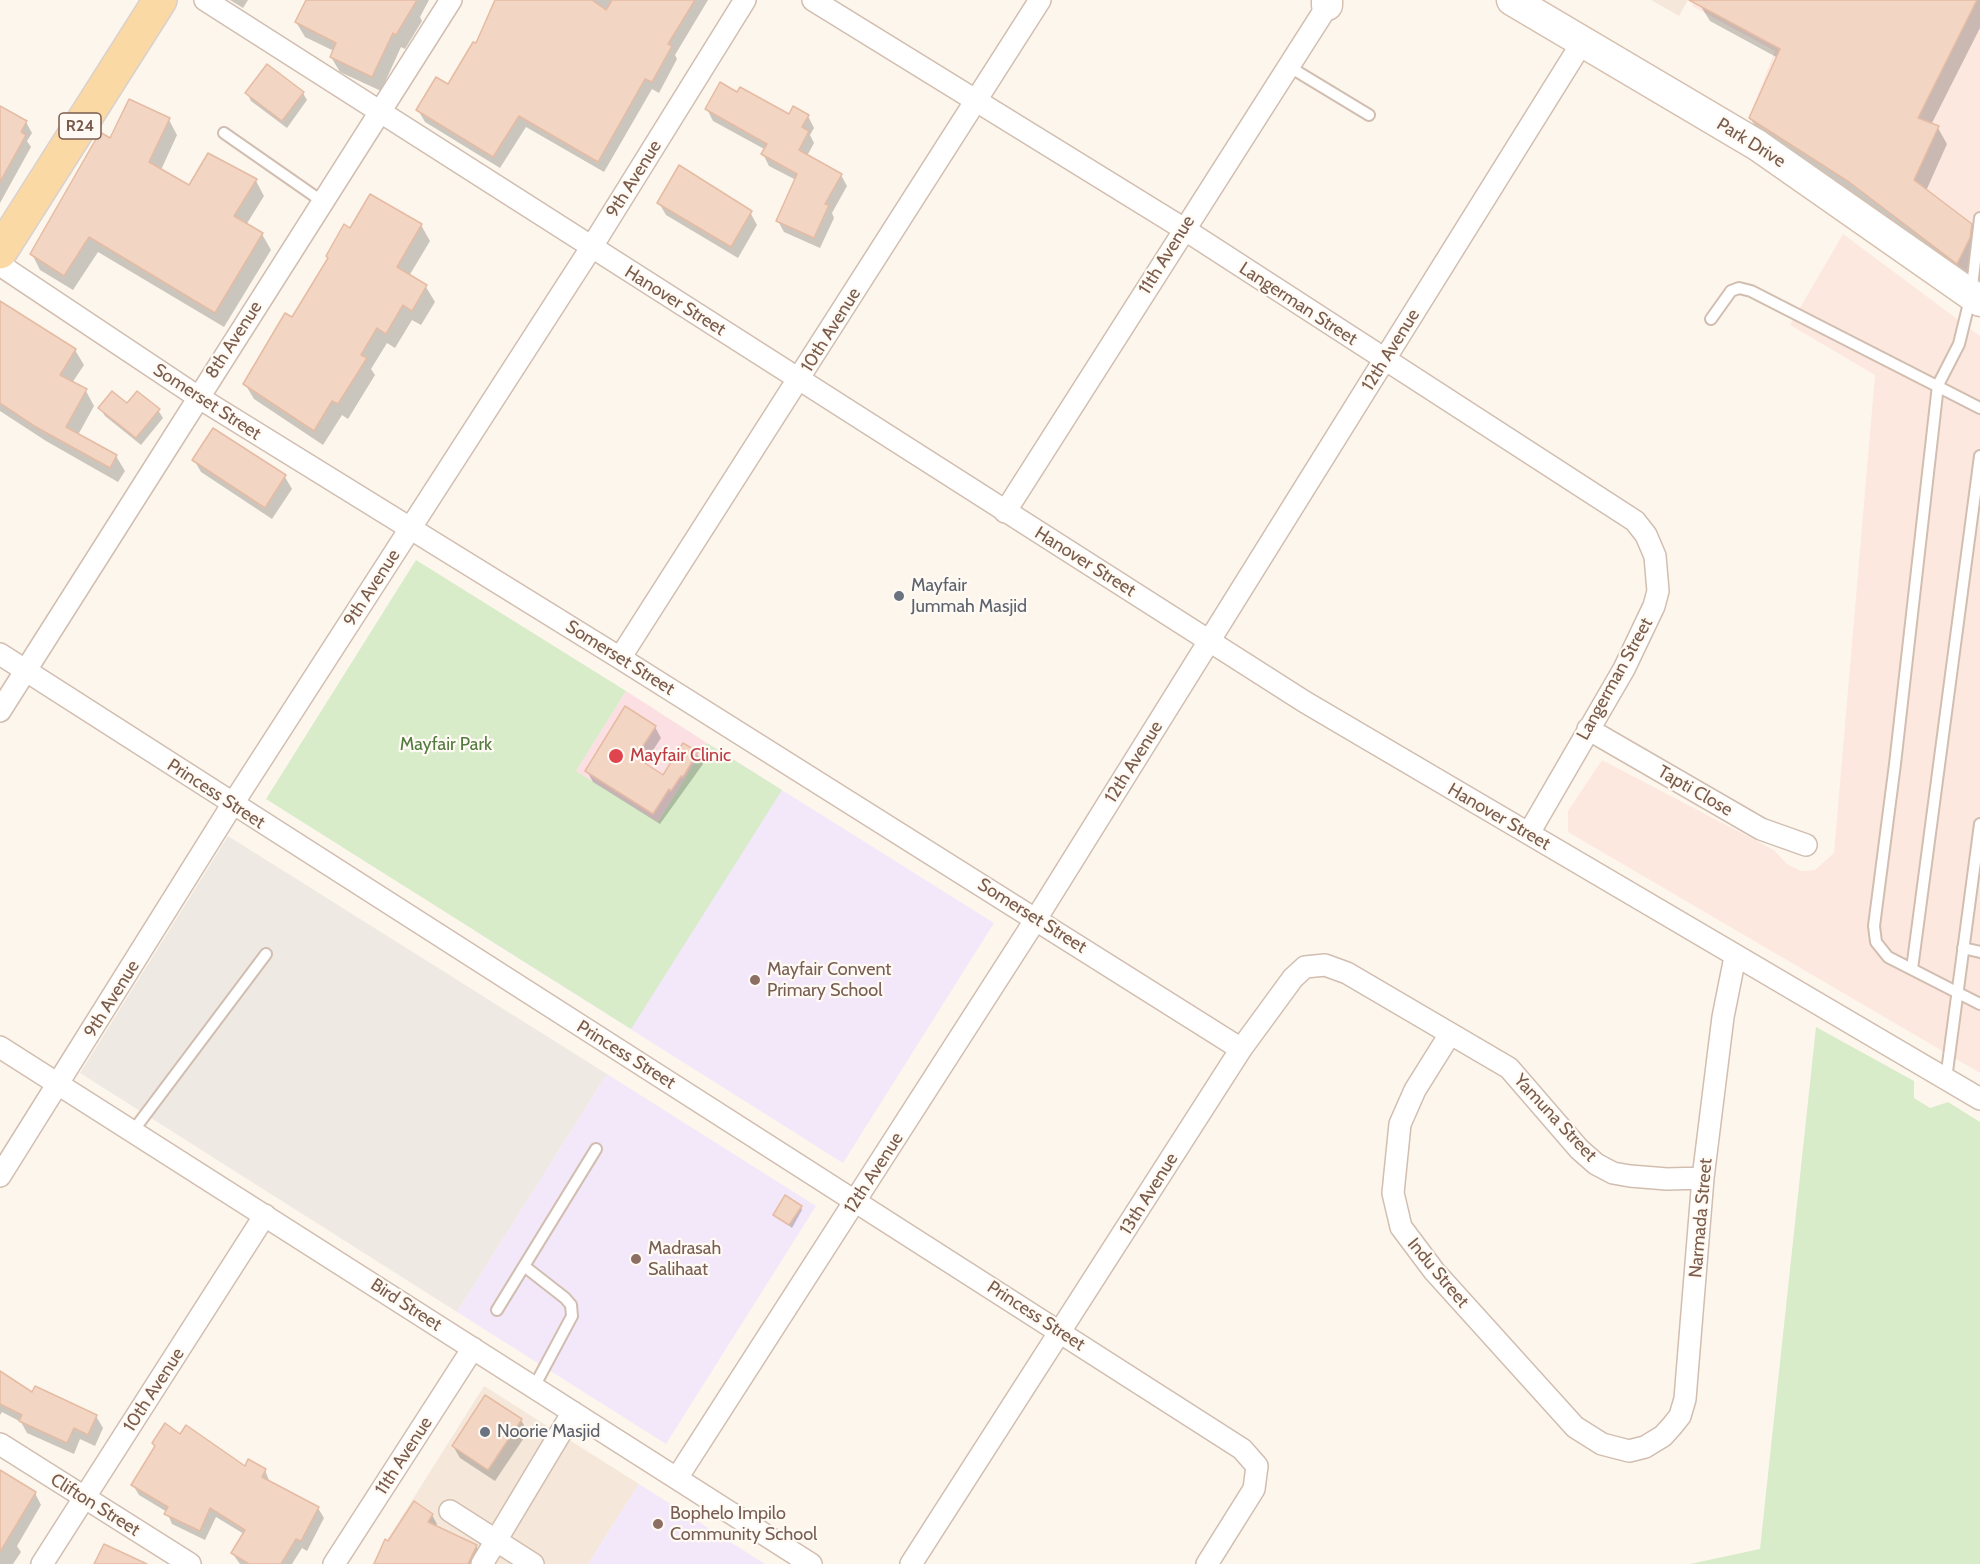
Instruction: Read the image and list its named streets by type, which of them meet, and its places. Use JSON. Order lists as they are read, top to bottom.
{
  "streets": {
    "main road": ["R24"],
    "street": [
      "Park Drive",
      "9th Avenue",
      "11th Avenue",
      "Hanover Street",
      "Langerman Street",
      "10th Avenue",
      "8th Avenue",
      "12th Avenue",
      "Somerset Street",
      "Tapti Close",
      "Princess Street",
      "Yamuna Street",
      "13th Avenue",
      "Narmada Street",
      "Indu Street",
      "Bird Street",
      "Clifton Street"
    ]
  },
  "crossings": [
    ["Park Drive", "12th Avenue"],
    ["9th Avenue", "Hanover Street"],
    ["9th Avenue", "Somerset Street"],
    ["9th Avenue", "Princess Street"],
    ["9th Avenue", "Bird Street"],
    ["11th Avenue", "Hanover Street"],
    ["11th Avenue", "Langerman Street"],
    ["11th Avenue", "Bird Street"],
    ["Hanover Street", "Langerman Street"],
    ["Hanover Street", "10th Avenue"],
    ["Hanover Street", "8th Avenue"],
    ["Hanover Street", "12th Avenue"],
    ["Hanover Street", "Narmada Street"],
    ["Langerman Street", "10th Avenue"],
    ["Langerman Street", "12th Avenue"],
    ["Langerman Street", "Tapti Close"],
    ["10th Avenue", "Somerset Street"],
    ["10th Avenue", "Bird Street"],
    ["10th Avenue", "Clifton Street"],
    ["8th Avenue", "Somerset Street"],
    ["8th Avenue", "Princess Street"],
    ["12th Avenue", "Somerset Street"],
    ["12th Avenue", "Princess Street"],
    ["12th Avenue", "Bird Street"],
    ["Somerset Street", "13th Avenue"],
    ["Princess Street", "13th Avenue"],
    ["Yamuna Street", "13th Avenue"],
    ["Yamuna Street", "Narmada Street"],
    ["Yamuna Street", "Indu Street"],
    ["13th Avenue", "Indu Street"],
    ["Narmada Street", "Indu Street"]
  ],
  "parks": ["Mayfair Park"],
  "places": [
    "Mayfair Jummah Masjid",
    "Mayfair Clinic",
    "Mayfair Convent Primary School",
    "Madrasah Salihaat",
    "Noorie Masjid",
    "Bophelo Impilo Community School"
  ]
}
